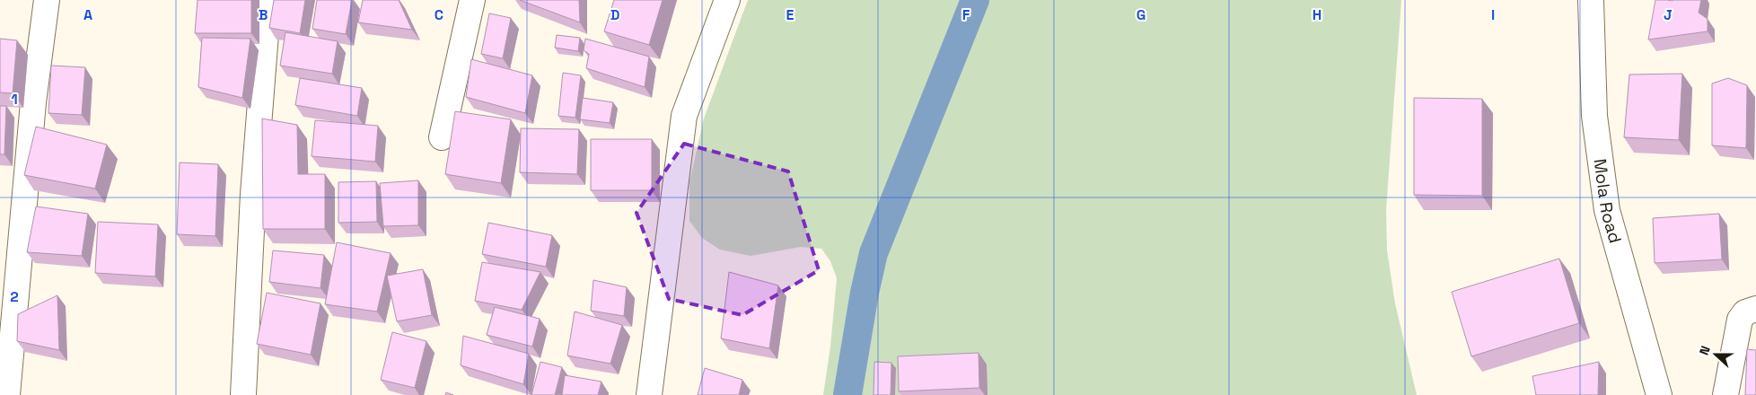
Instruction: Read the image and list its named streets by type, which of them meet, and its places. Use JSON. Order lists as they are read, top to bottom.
{
  "streets": {
    "street": ["Mola Road"]
  },
  "north": "left",
  "grid": {
    "columns": [
      "A",
      "B",
      "C",
      "D",
      "E",
      "F",
      "G",
      "H",
      "I",
      "J"
    ],
    "rows": ["1", "2"]
  }
}
